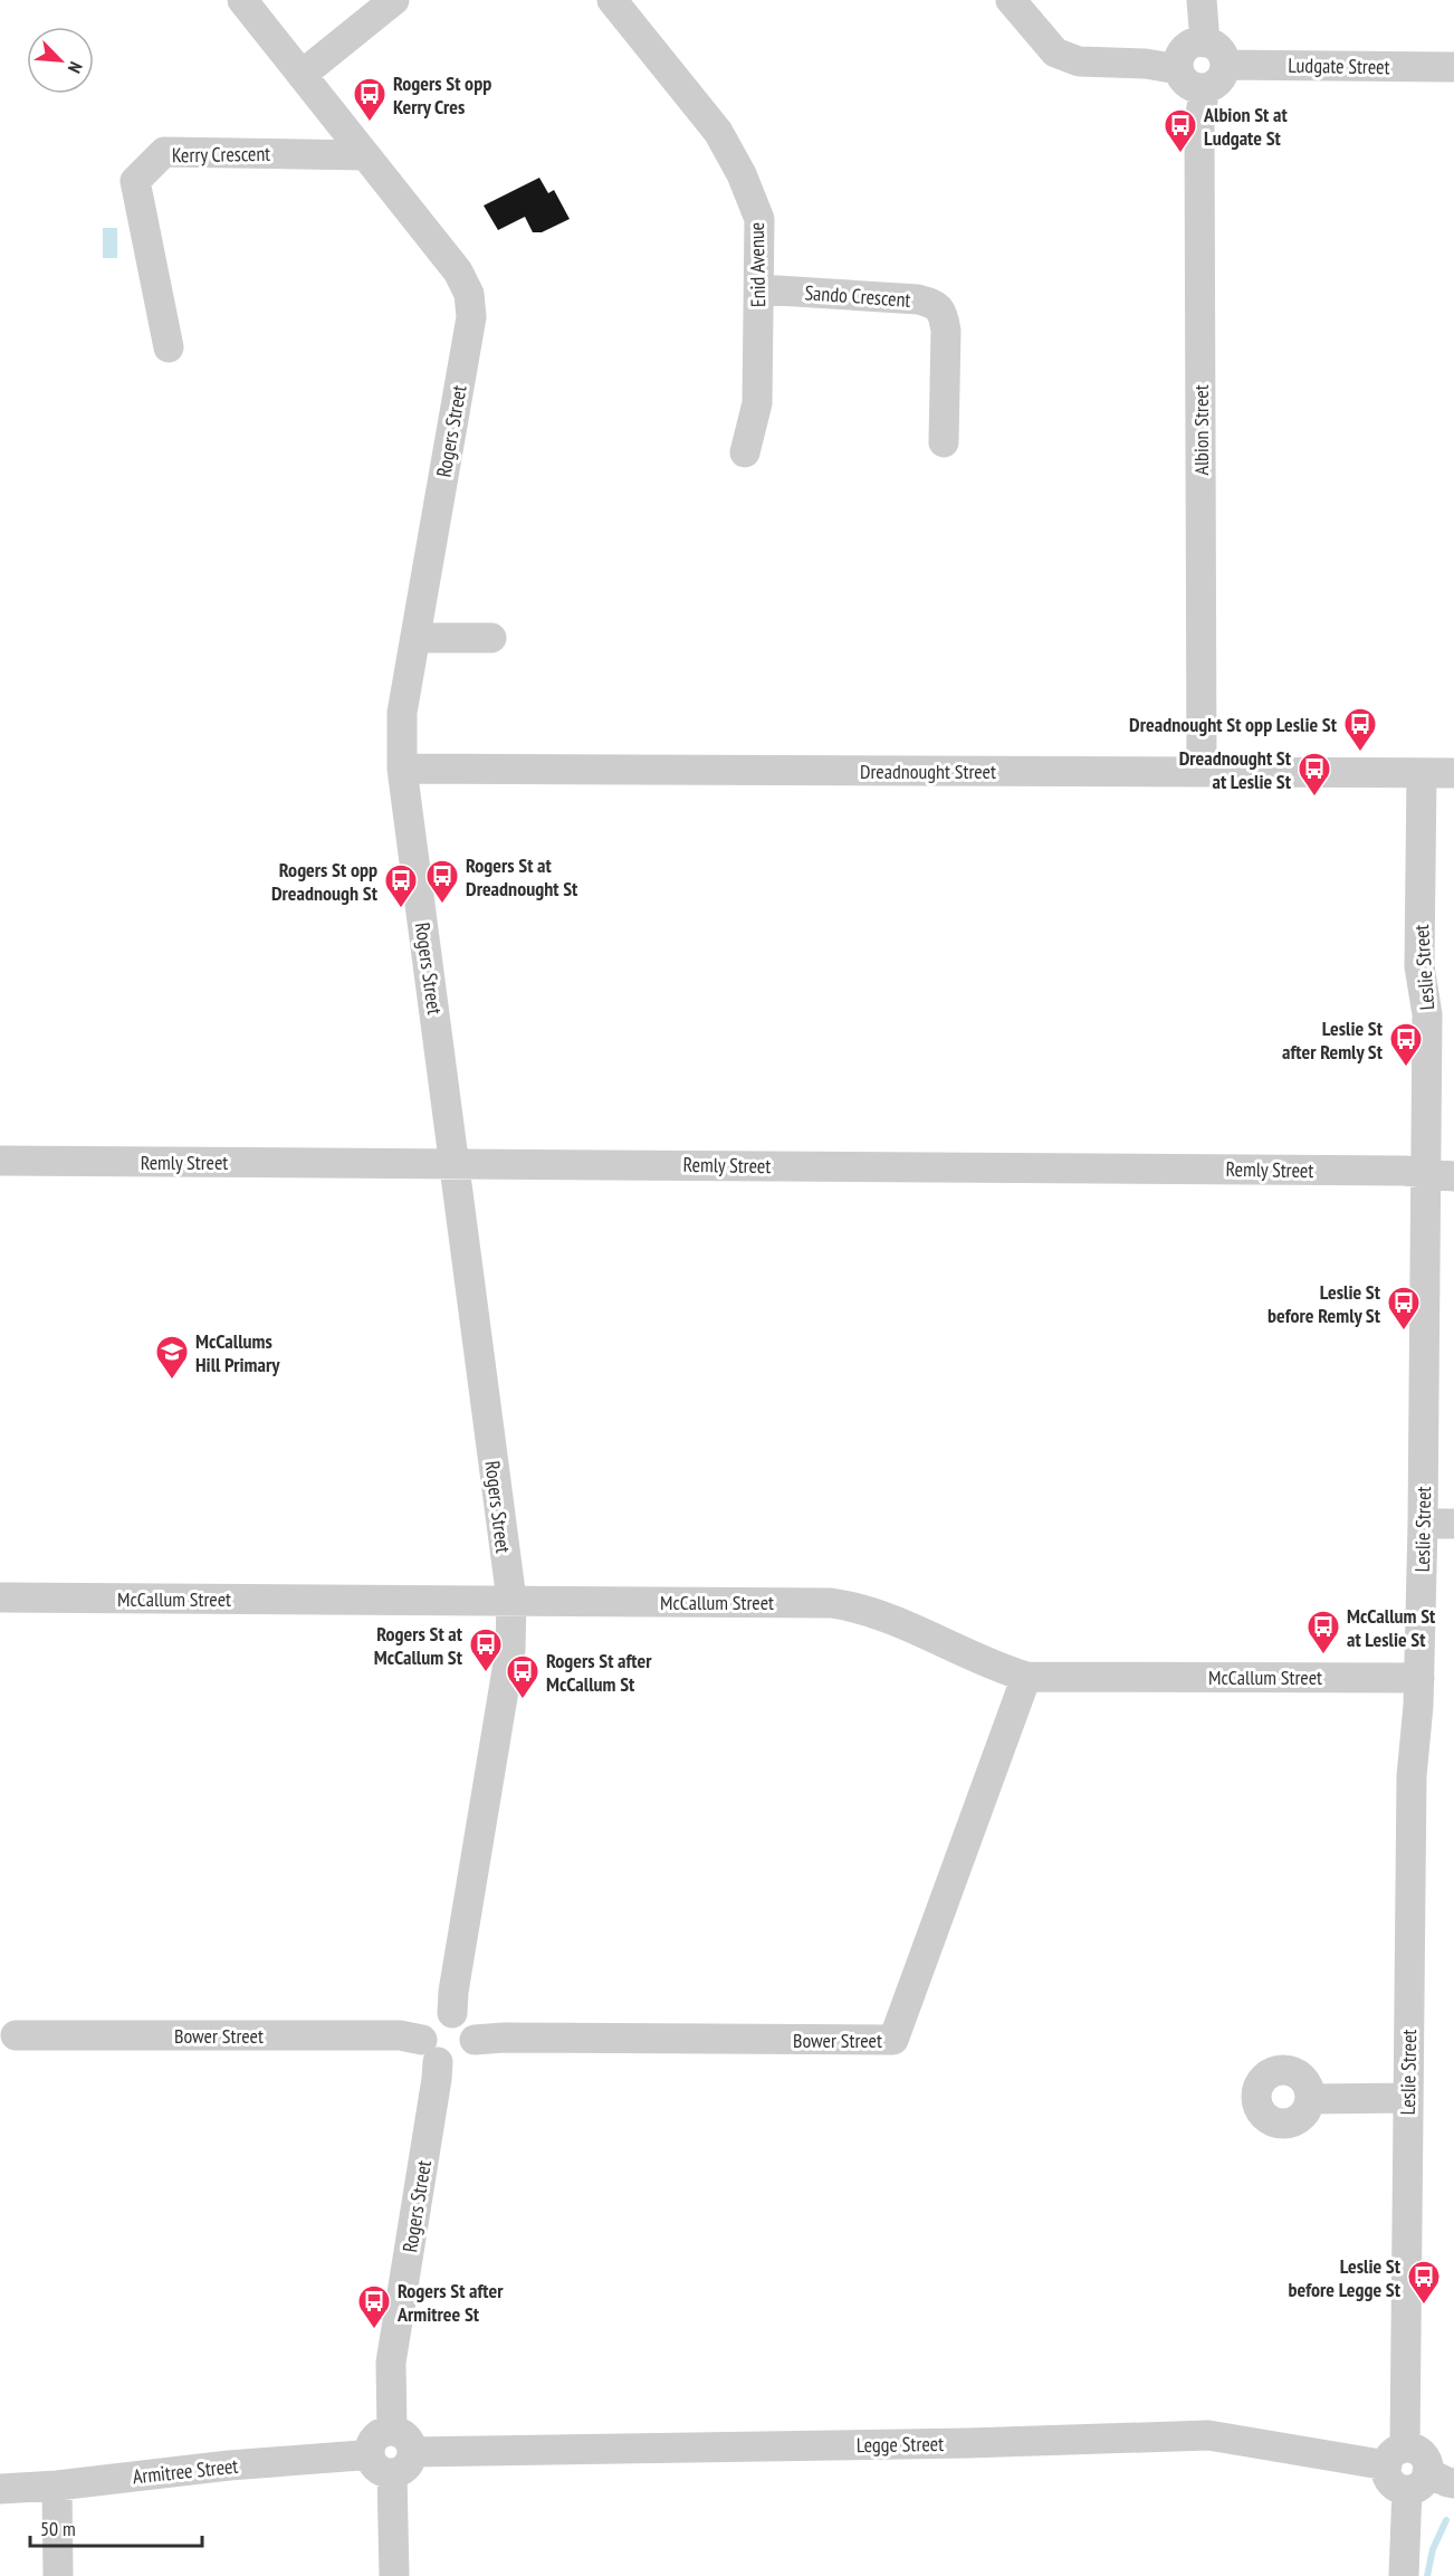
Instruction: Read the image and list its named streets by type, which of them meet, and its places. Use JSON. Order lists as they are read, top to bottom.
{
  "streets": {
    "street": [
      "Ludgate Street",
      "Kerry Crescent",
      "Enid Avenue",
      "Sando Crescent",
      "Albion Street",
      "Rogers Street",
      "Dreadnought Street",
      "Leslie Street",
      "Remly Street",
      "McCallum Street",
      "Bower Street",
      "Legge Street",
      "Armitree Street"
    ]
  },
  "crossings": [
    ["Ludgate Street", "Albion Street"],
    ["Kerry Crescent", "Rogers Street"],
    ["Enid Avenue", "Sando Crescent"],
    ["Albion Street", "Dreadnought Street"],
    ["Rogers Street", "Dreadnought Street"],
    ["Rogers Street", "Remly Street"],
    ["Rogers Street", "McCallum Street"],
    ["Rogers Street", "Bower Street"],
    ["Rogers Street", "Legge Street"],
    ["Rogers Street", "Armitree Street"],
    ["Dreadnought Street", "Leslie Street"],
    ["Leslie Street", "Remly Street"],
    ["Leslie Street", "McCallum Street"],
    ["Leslie Street", "Legge Street"],
    ["McCallum Street", "Bower Street"],
    ["Legge Street", "Armitree Street"]
  ],
  "places": {
    "bus stop": [
      "Rogers St opp Kerry Cres",
      "Albion St at Ludgate St",
      "Dreadnought St opp Leslie St",
      "Dreadnought St at Leslie St",
      "Rogers St at Dreadnought St",
      "Rogers St opp Dreadnough St",
      "Leslie St after Remly St",
      "Leslie St before Remly St",
      "McCallum St at Leslie St",
      "Rogers St at McCallum St",
      "Rogers St after McCallum St",
      "Leslie St before Legge St",
      "Rogers St after Armitree St"
    ],
    "school or university": ["McCallums Hill Primary"]
  },
  "scale_bar": "50 m",
  "north": "bottom right"
}
